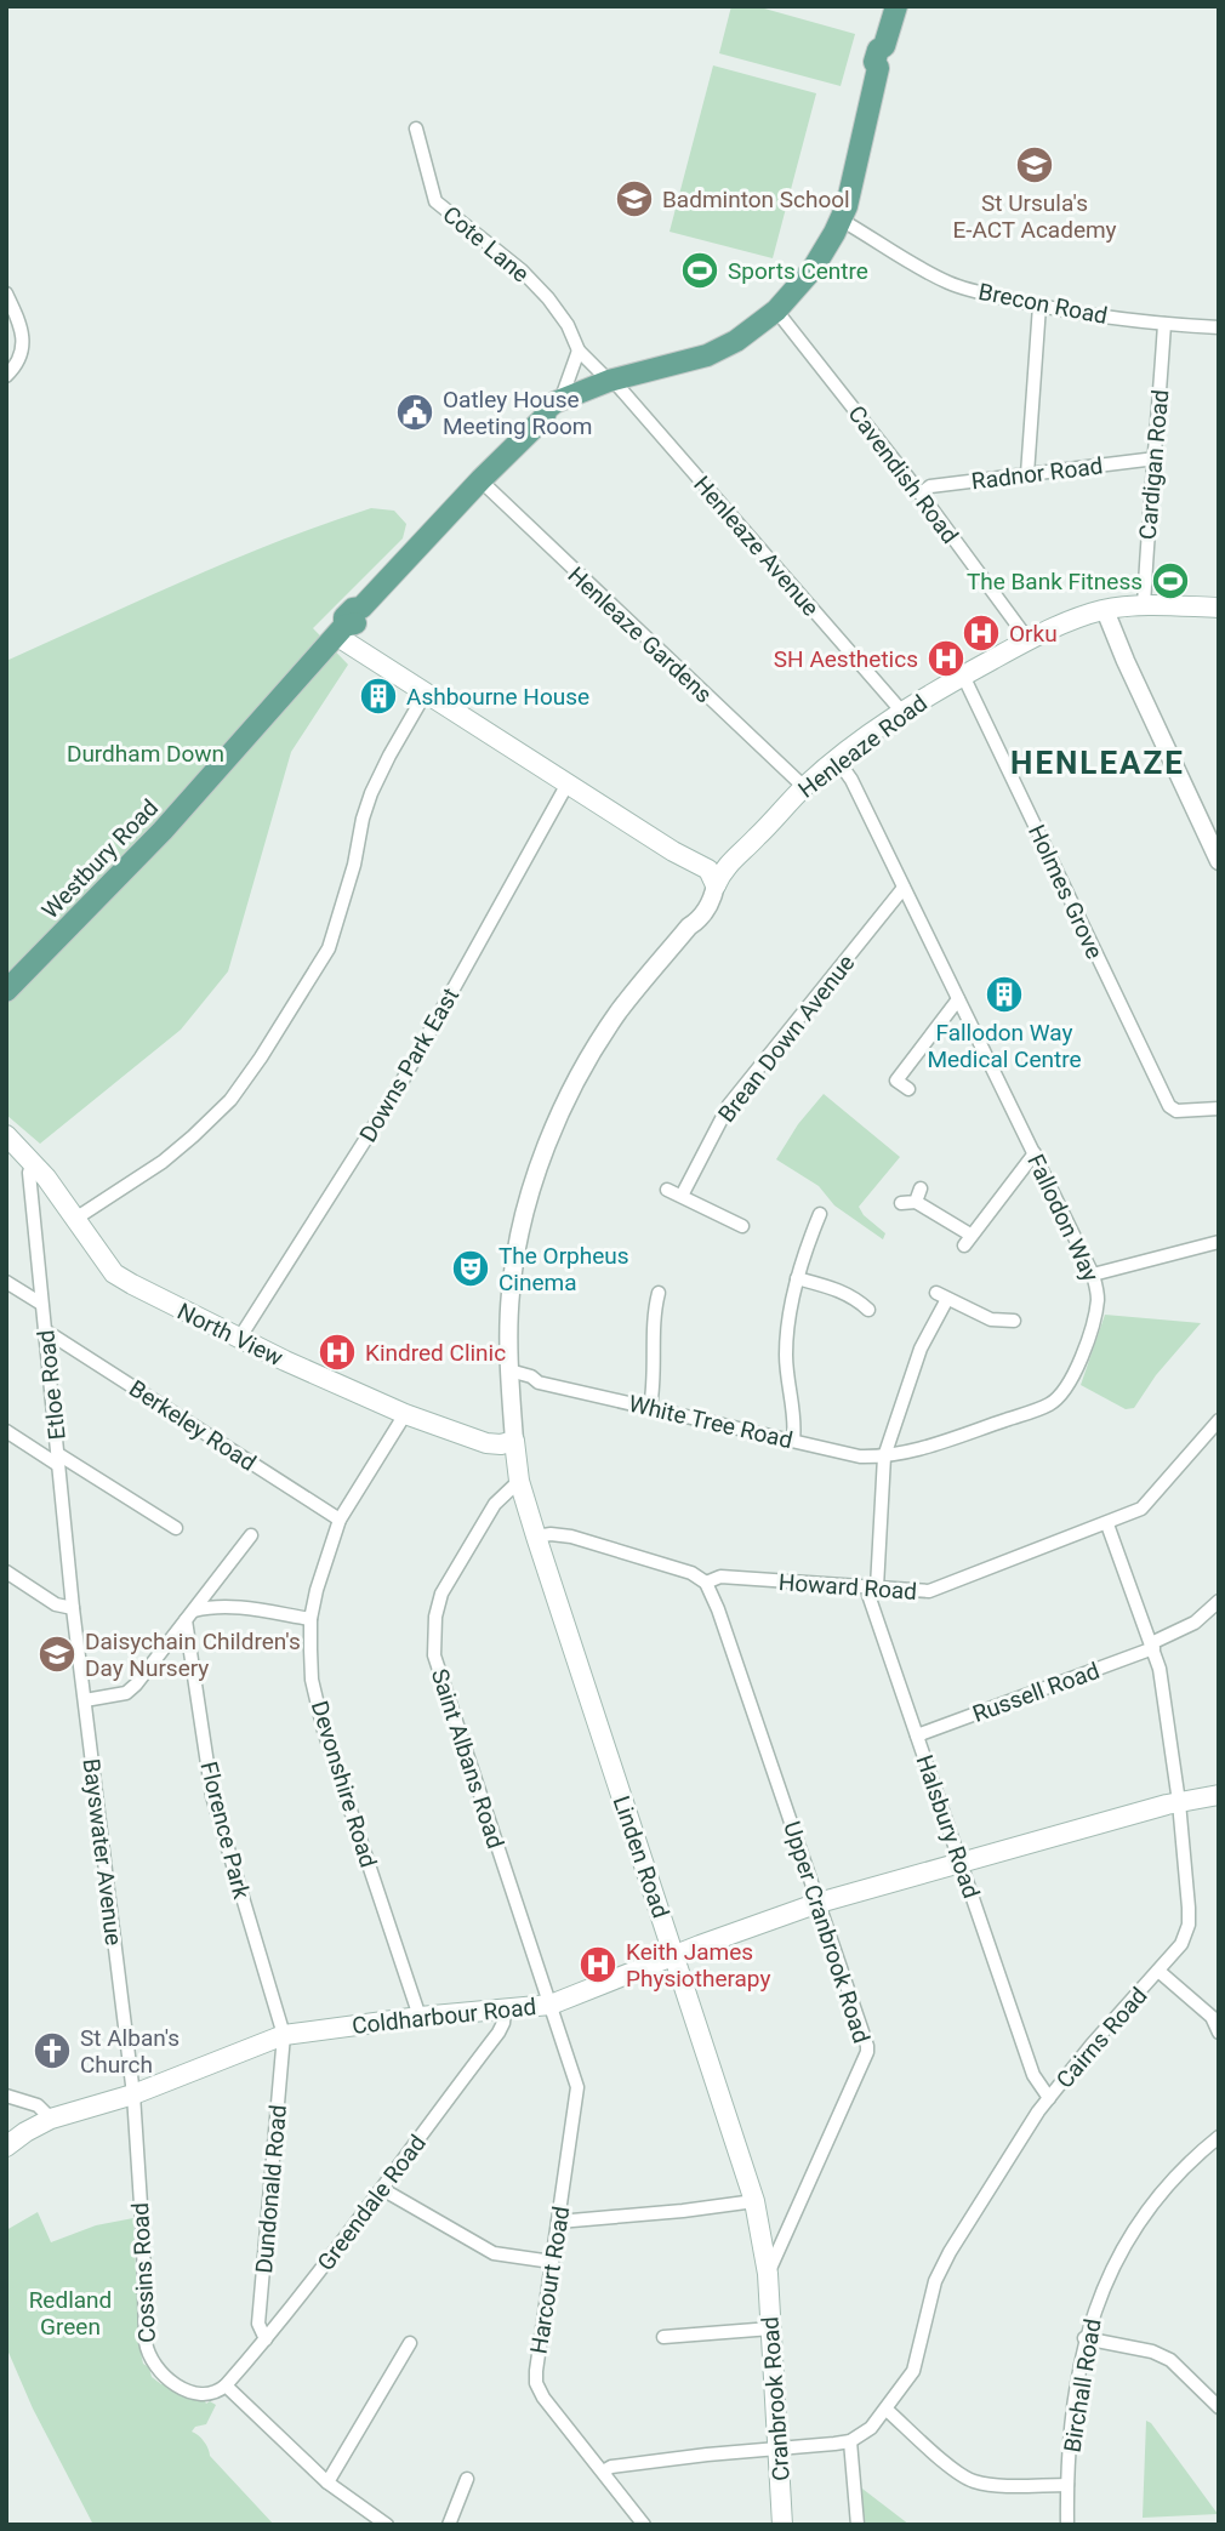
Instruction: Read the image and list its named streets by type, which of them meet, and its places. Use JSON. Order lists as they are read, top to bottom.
{
  "streets": {
    "main road": [
      "Henleaze Road",
      "Westbury Road",
      "North View",
      "Linden Road",
      "Coldharbour Road",
      "Cranbrook Road"
    ],
    "street": [
      "Cote Lane",
      "Brecon Road",
      "Cardigan Road",
      "Radnor Road",
      "Cavendish Road",
      "Henleaze Avenue",
      "Henleaze Gardens",
      "Holmes Grove",
      "Brean Down Avenue",
      "Downs Park East",
      "Fallodon Way",
      "Etloe Road",
      "White Tree Road",
      "Berkeley Road",
      "Howard Road",
      "Russell Road",
      "Saint Albans Road",
      "Devonshire Road",
      "Halsbury Road",
      "Florence Park",
      "Bayswater Avenue",
      "Upper Cranbrook Road",
      "Cairns Road",
      "Dundonald Road",
      "Greendale Road",
      "Cossins Road",
      "Harcourt Road",
      "Birchall Road"
    ]
  },
  "crossings": [
    ["Cote Lane", "Henleaze Avenue"],
    ["Cote Lane", "Westbury Road"],
    ["Brecon Road", "Cardigan Road"],
    ["Brecon Road", "Westbury Road"],
    ["Cardigan Road", "Radnor Road"],
    ["Cardigan Road", "Henleaze Road"],
    ["Radnor Road", "Cavendish Road"],
    ["Cavendish Road", "Henleaze Road"],
    ["Cavendish Road", "Westbury Road"],
    ["Henleaze Avenue", "Henleaze Road"],
    ["Henleaze Avenue", "Westbury Road"],
    ["Henleaze Gardens", "Henleaze Road"],
    ["Henleaze Gardens", "Westbury Road"],
    ["Henleaze Road", "Holmes Grove"],
    ["Henleaze Road", "Fallodon Way"],
    ["Brean Down Avenue", "Fallodon Way"],
    ["Downs Park East", "North View"],
    ["Fallodon Way", "White Tree Road"],
    ["North View", "Etloe Road"],
    ["North View", "Devonshire Road"],
    ["North View", "Linden Road"],
    ["Etloe Road", "Berkeley Road"],
    ["Etloe Road", "Bayswater Avenue"],
    ["Berkeley Road", "Devonshire Road"],
    ["Howard Road", "Halsbury Road"],
    ["Howard Road", "Linden Road"],
    ["Howard Road", "Upper Cranbrook Road"],
    ["Howard Road", "Cairns Road"],
    ["Russell Road", "Halsbury Road"],
    ["Russell Road", "Cairns Road"],
    ["Saint Albans Road", "Linden Road"],
    ["Saint Albans Road", "Coldharbour Road"],
    ["Saint Albans Road", "Harcourt Road"],
    ["Devonshire Road", "Coldharbour Road"],
    ["Halsbury Road", "Coldharbour Road"],
    ["Halsbury Road", "Cairns Road"],
    ["Florence Park", "Coldharbour Road"],
    ["Florence Park", "Dundonald Road"],
    ["Bayswater Avenue", "Coldharbour Road"],
    ["Bayswater Avenue", "Cossins Road"],
    ["Linden Road", "Upper Cranbrook Road"],
    ["Linden Road", "Coldharbour Road"],
    ["Linden Road", "Cranbrook Road"],
    ["Upper Cranbrook Road", "Coldharbour Road"],
    ["Upper Cranbrook Road", "Cranbrook Road"],
    ["Coldharbour Road", "Cairns Road"],
    ["Coldharbour Road", "Dundonald Road"],
    ["Coldharbour Road", "Greendale Road"],
    ["Coldharbour Road", "Cossins Road"],
    ["Coldharbour Road", "Harcourt Road"],
    ["Dundonald Road", "Greendale Road"],
    ["Greendale Road", "Cossins Road"]
  ],
  "districts": ["HENLEAZE"],
  "parks": ["Durdham Down", "Redland Green"],
  "places": {
    "school or university": ["St Ursula's E-ACT Academy", "Badminton School", "Daisychain Children's Day Nursery"],
    "sports": ["Sports Centre", "The Bank Fitness"],
    "public building": ["Oatley House Meeting Room"],
    "hospital": [
      "Orku",
      "SH Aesthetics",
      "Kindred Clinic",
      "Keith James Physiotherapy"
    ],
    "building": ["Ashbourne House", "Fallodon Way Medical Centre"],
    "theatre": ["The Orpheus Cinema"],
    "church": ["St Alban's Church"]
  }
}
